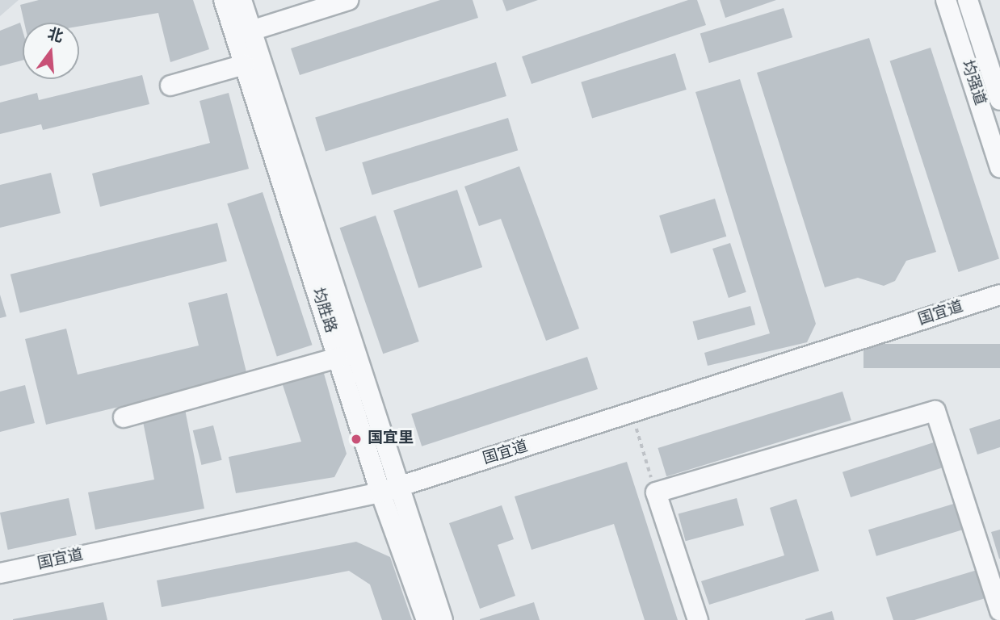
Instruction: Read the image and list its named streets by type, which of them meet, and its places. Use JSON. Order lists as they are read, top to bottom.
{
  "streets": {
    "street": ["均强道", "均胜路", "国宜道"]
  },
  "crossings": [
    ["均胜路", "国宜道"]
  ],
  "places": ["国宜里"],
  "north": "top"
}
